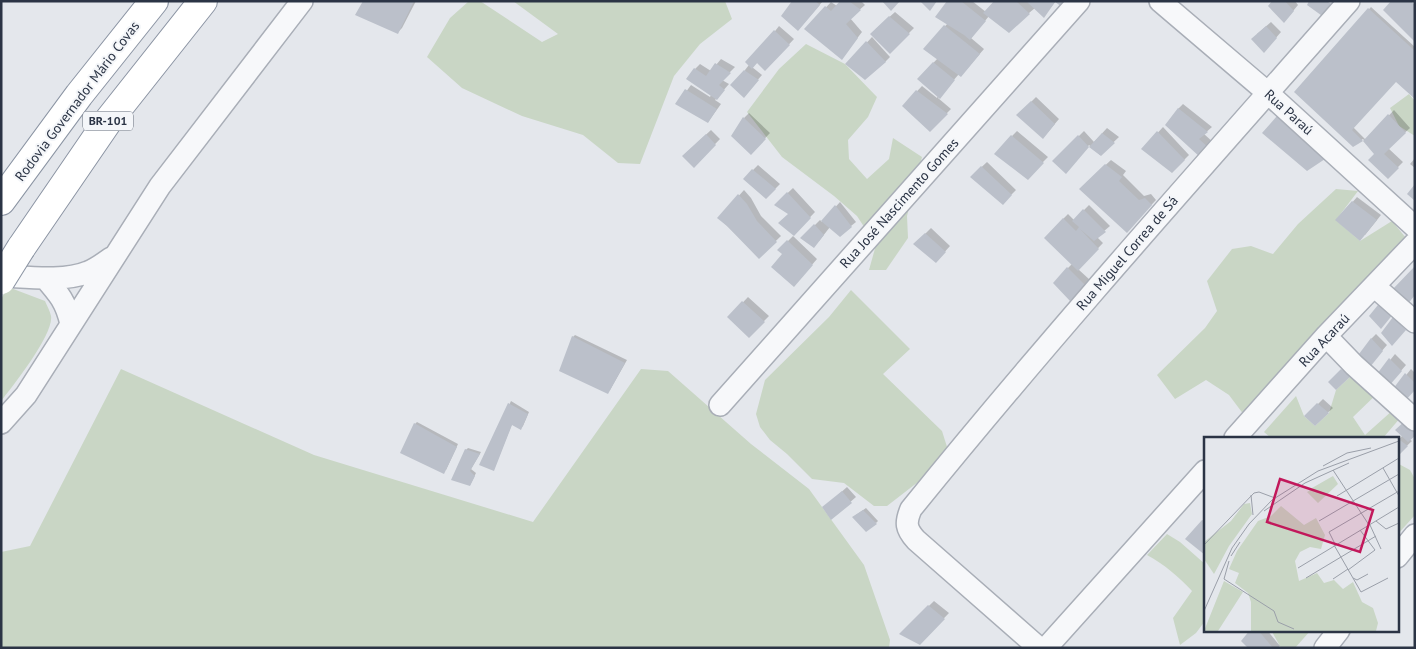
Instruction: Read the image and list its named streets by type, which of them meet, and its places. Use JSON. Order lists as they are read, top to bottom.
{
  "streets": {
    "highway": ["Rodovia Governador Mário Covas", "BR-101"],
    "street": [
      "Rua Paraú",
      "Rua José Nascimento Gomes",
      "Rua Miguel Correa de Sá",
      "Rua Acaraú"
    ]
  },
  "crossings": [
    ["Rua Paraú", "Rua Miguel Correa de Sá"]
  ]
}
